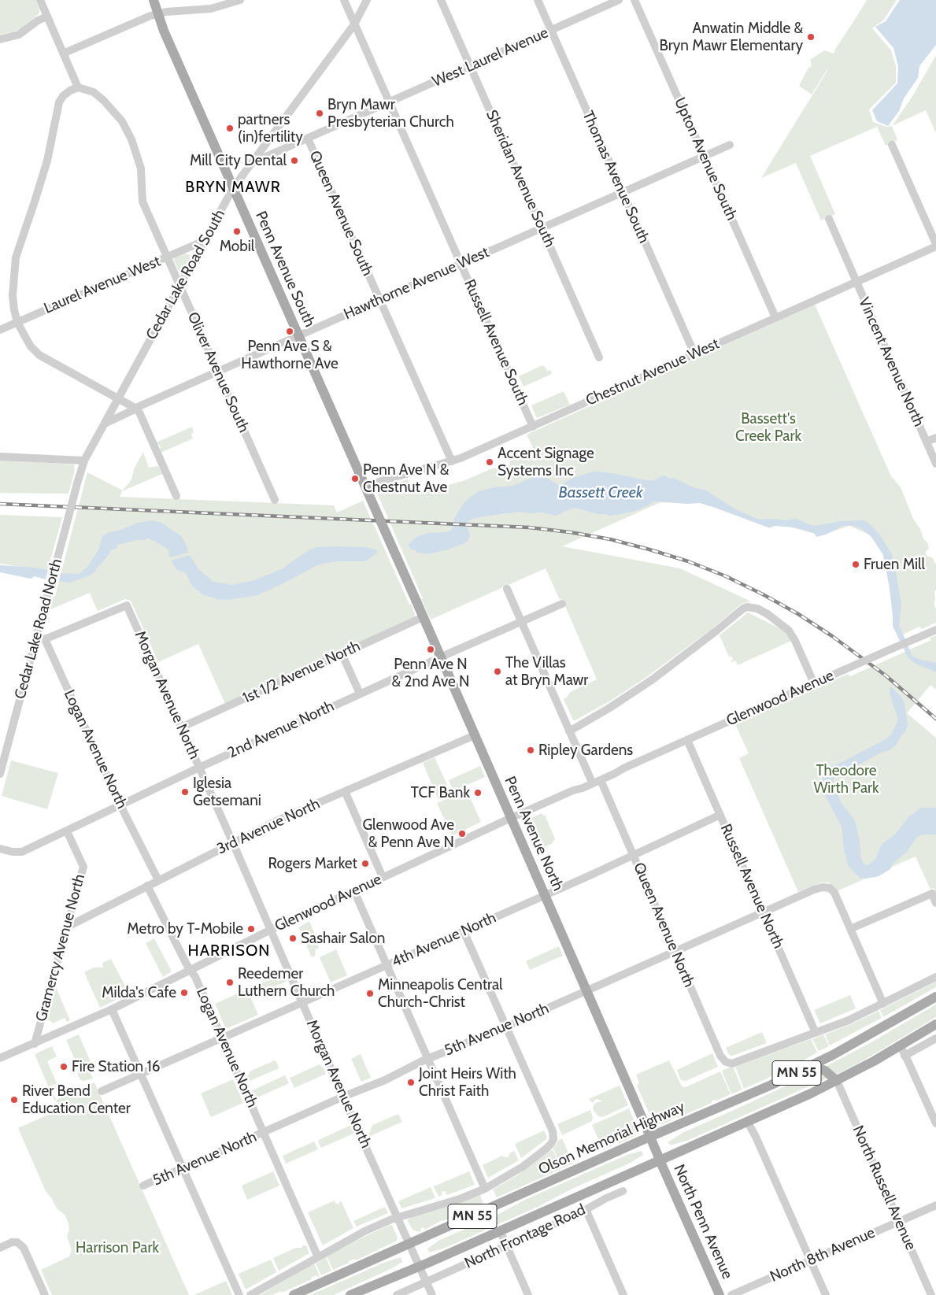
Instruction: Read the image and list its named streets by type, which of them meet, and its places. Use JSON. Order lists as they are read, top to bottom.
{
  "streets": {
    "main road": [
      "Penn Avenue South",
      "Penn Avenue North",
      "MN 55",
      "Olson Memorial Highway",
      "North Penn Avenue"
    ],
    "street": [
      "West Laurel Avenue",
      "Upton Avenue South",
      "Thomas Avenue South",
      "Sheridan Avenue South",
      "Queen Avenue South",
      "Cedar Lake Road South",
      "Hawthorne Avenue West",
      "Laurel Avenue West",
      "Russell Avenue South",
      "Vincent Avenue North",
      "Oliver Avenue South",
      "Chestnut Avenue West",
      "Cedar Lake Road North",
      "1st 1/2 Avenue North",
      "Morgan Avenue North",
      "Glenwood Avenue",
      "2nd Avenue North",
      "Logan Avenue North",
      "3rd Avenue North",
      "Russell Avenue North",
      "Queen Avenue North",
      "4th Avenue North",
      "Gramercy Avenue North",
      "5th Avenue North",
      "North Russell Avenue",
      "North Frontage Road",
      "North 8th Avenue"
    ]
  },
  "crossings": [
    ["West Laurel Avenue", "Thomas Avenue South"],
    ["West Laurel Avenue", "Sheridan Avenue South"],
    ["West Laurel Avenue", "Queen Avenue South"],
    ["West Laurel Avenue", "Cedar Lake Road South"],
    ["West Laurel Avenue", "Russell Avenue South"],
    ["Upton Avenue South", "Hawthorne Avenue West"],
    ["Upton Avenue South", "Chestnut Avenue West"],
    ["Thomas Avenue South", "Hawthorne Avenue West"],
    ["Thomas Avenue South", "Chestnut Avenue West"],
    ["Sheridan Avenue South", "Hawthorne Avenue West"],
    ["Queen Avenue South", "Hawthorne Avenue West"],
    ["Queen Avenue South", "Chestnut Avenue West"],
    ["Penn Avenue South", "Cedar Lake Road South"],
    ["Penn Avenue South", "Hawthorne Avenue West"],
    ["Penn Avenue South", "Chestnut Avenue West"],
    ["Penn Avenue South", "Penn Avenue North"],
    ["Cedar Lake Road South", "Hawthorne Avenue West"],
    ["Cedar Lake Road South", "Laurel Avenue West"],
    ["Cedar Lake Road South", "Russell Avenue South"],
    ["Cedar Lake Road South", "Oliver Avenue South"],
    ["Cedar Lake Road South", "Cedar Lake Road North"],
    ["Hawthorne Avenue West", "Russell Avenue South"],
    ["Hawthorne Avenue West", "Oliver Avenue South"],
    ["Laurel Avenue West", "Oliver Avenue South"],
    ["Russell Avenue South", "Chestnut Avenue West"],
    ["Vincent Avenue North", "Chestnut Avenue West"],
    ["Cedar Lake Road North", "Morgan Avenue North"],
    ["Cedar Lake Road North", "Logan Avenue North"],
    ["1st 1/2 Avenue North", "Morgan Avenue North"],
    ["1st 1/2 Avenue North", "Penn Avenue North"],
    ["Morgan Avenue North", "Glenwood Avenue"],
    ["Morgan Avenue North", "2nd Avenue North"],
    ["Morgan Avenue North", "Logan Avenue North"],
    ["Morgan Avenue North", "3rd Avenue North"],
    ["Morgan Avenue North", "4th Avenue North"],
    ["Morgan Avenue North", "5th Avenue North"],
    ["Morgan Avenue North", "MN 55"],
    ["Morgan Avenue North", "Olson Memorial Highway"],
    ["Morgan Avenue North", "North Frontage Road"],
    ["Glenwood Avenue", "Logan Avenue North"],
    ["Glenwood Avenue", "Penn Avenue North"],
    ["Glenwood Avenue", "Russell Avenue North"],
    ["Glenwood Avenue", "Queen Avenue North"],
    ["Glenwood Avenue", "Gramercy Avenue North"],
    ["2nd Avenue North", "Logan Avenue North"],
    ["2nd Avenue North", "Penn Avenue North"],
    ["2nd Avenue North", "Gramercy Avenue North"],
    ["Logan Avenue North", "3rd Avenue North"],
    ["Logan Avenue North", "4th Avenue North"],
    ["Logan Avenue North", "5th Avenue North"],
    ["3rd Avenue North", "Penn Avenue North"],
    ["3rd Avenue North", "Gramercy Avenue North"],
    ["Penn Avenue North", "4th Avenue North"],
    ["Penn Avenue North", "5th Avenue North"],
    ["Penn Avenue North", "MN 55"],
    ["Penn Avenue North", "Olson Memorial Highway"],
    ["Penn Avenue North", "North Penn Avenue"],
    ["Russell Avenue North", "Queen Avenue North"],
    ["Russell Avenue North", "4th Avenue North"],
    ["Russell Avenue North", "5th Avenue North"],
    ["Queen Avenue North", "4th Avenue North"],
    ["Queen Avenue North", "5th Avenue North"],
    ["MN 55", "North Russell Avenue"],
    ["MN 55", "North Penn Avenue"],
    ["North Russell Avenue", "North 8th Avenue"]
  ],
  "districts": ["BRYN MAWR", "HARRISON"],
  "water": ["Bassett Creek"],
  "parks": ["Bassett's Creek Park", "Theodore Wirth Park", "Harrison Park"],
  "places": [
    "Anwatin Middle & Bryn Mawr Elementary",
    "Bryn Mawr Presbyterian Church",
    "partners (in)fertility",
    "Mill City Dental",
    "Mobil",
    "Penn Ave S & Hawthorne Ave",
    "Accent Signage Systems Inc",
    "Penn Ave N & Chestnut Ave",
    "Fruen Mill",
    "Penn Ave N & 2nd Ave N",
    "The Villas at Bryn Mawr",
    "Ripley Gardens",
    "Iglesia Getsemani",
    "TCF Bank",
    "Glenwood Ave & Penn Ave N",
    "Rogers Market",
    "Metro by T-Mobile",
    "Sashair Salon",
    "Reedemer Luthern Church",
    "Milda's Cafe",
    "Minneapolis Central Church-Christ",
    "Fire Station 16",
    "Joint Heirs With Christ Faith",
    "River Bend Education Center"
  ]
}
